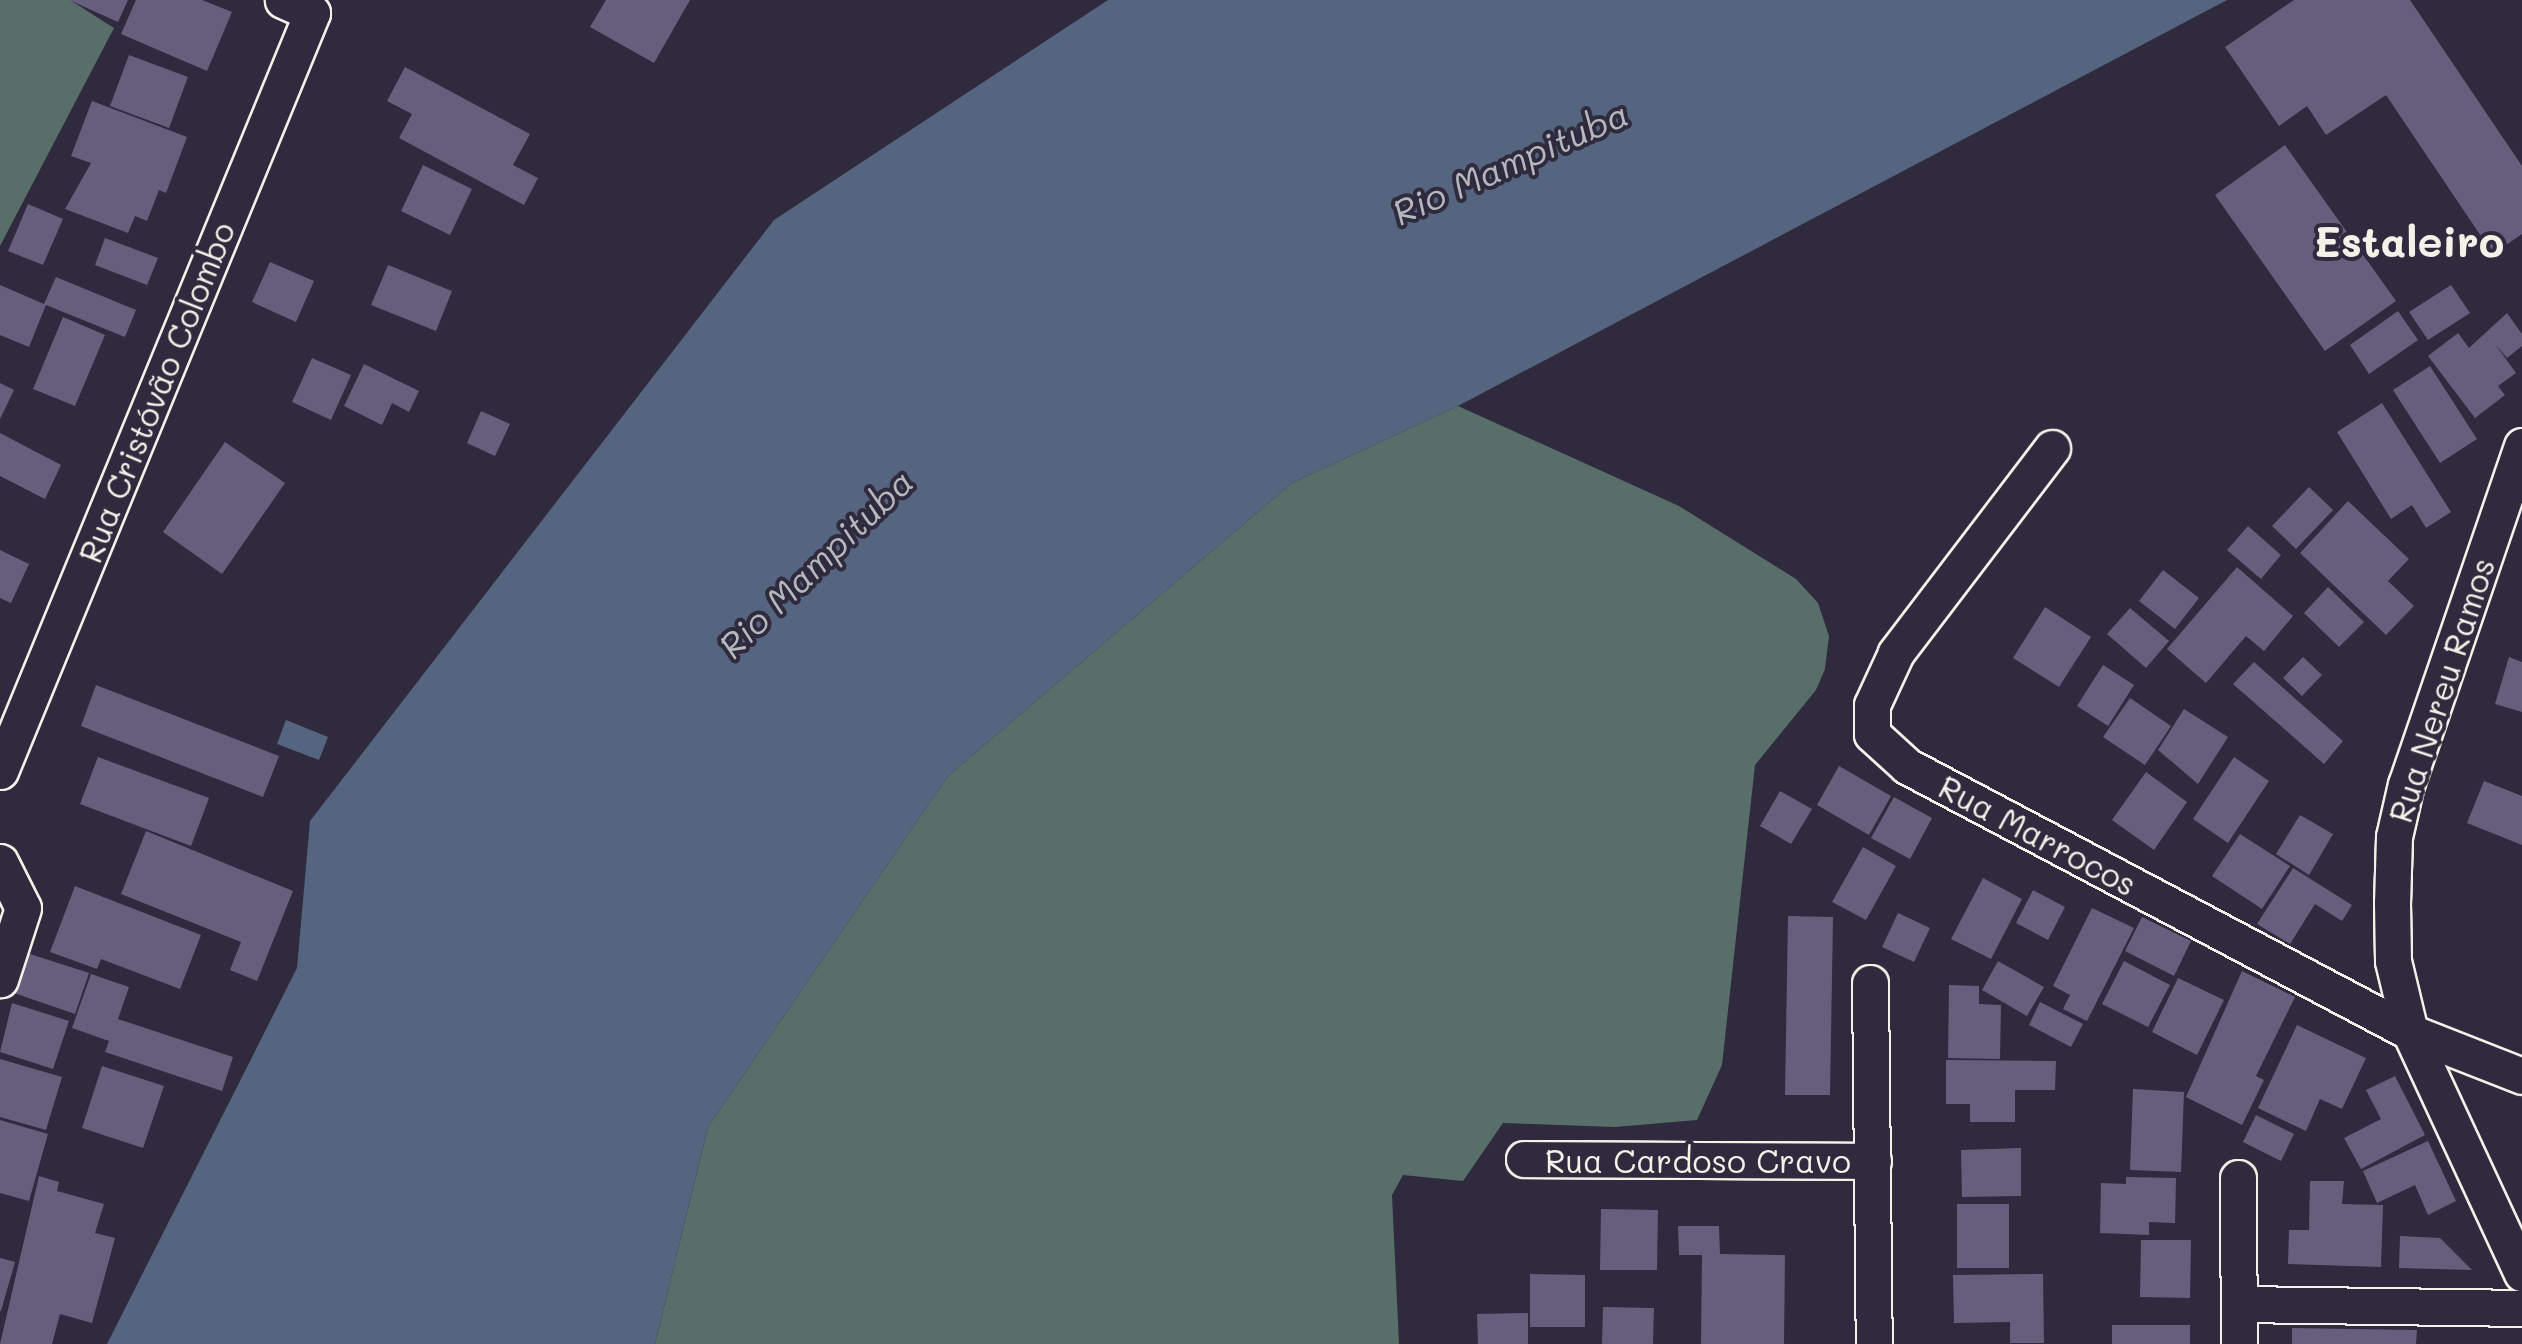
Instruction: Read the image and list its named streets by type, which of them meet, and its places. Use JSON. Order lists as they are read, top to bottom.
{
  "streets": {
    "street": [
      "Rua Cristóvão Colombo",
      "Rua Nereu Ramos",
      "Rua Marrocos",
      "Rua Cardoso Cravo"
    ]
  },
  "crossings": [
    ["Rua Nereu Ramos", "Rua Marrocos"]
  ],
  "districts": ["Estaleiro"],
  "water": ["Rio Mampituba"]
}
